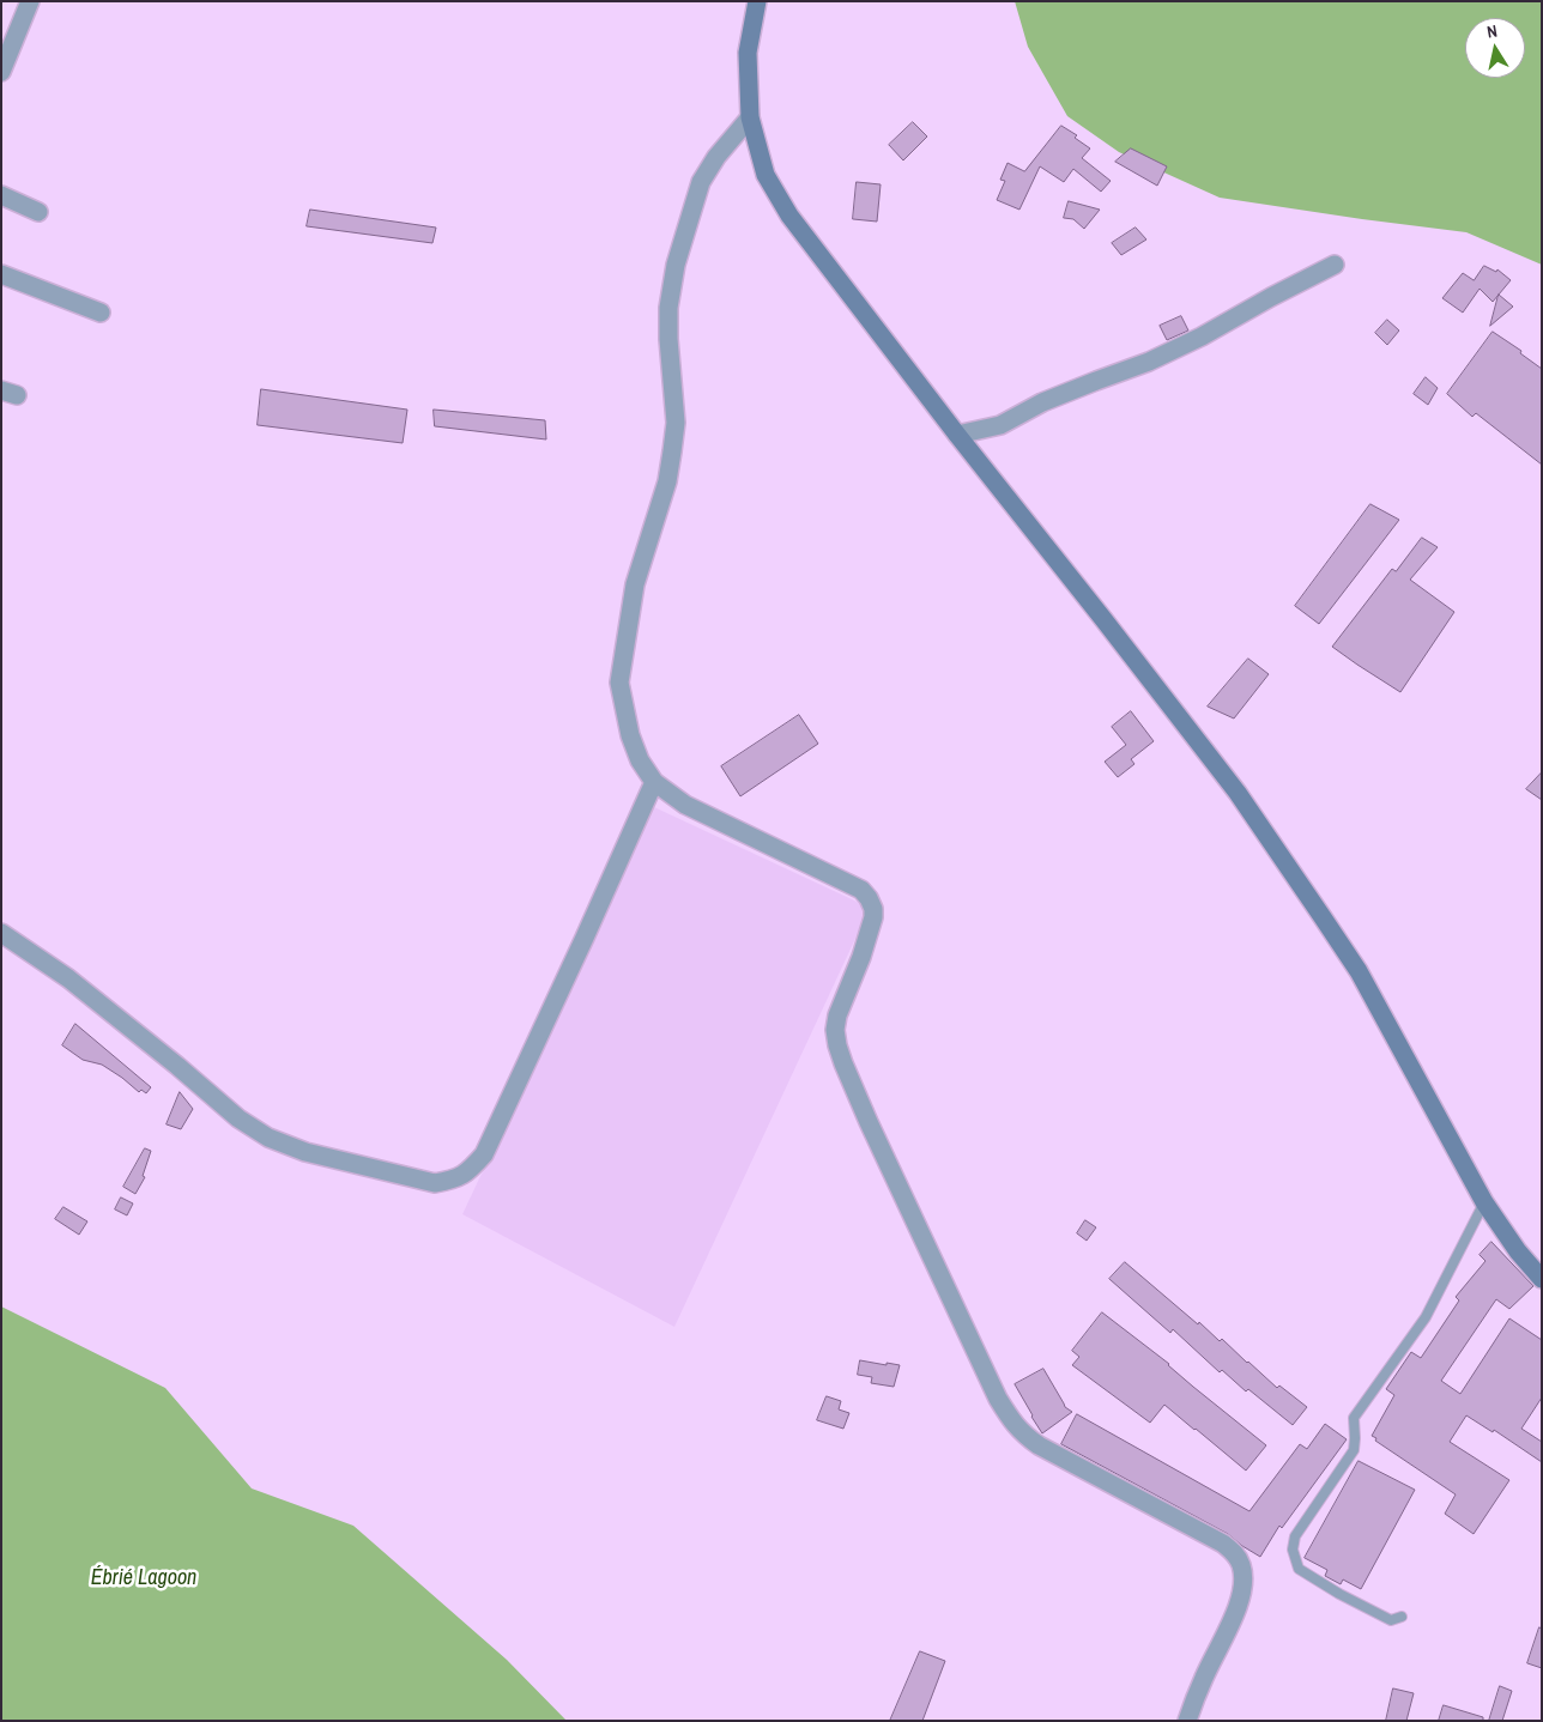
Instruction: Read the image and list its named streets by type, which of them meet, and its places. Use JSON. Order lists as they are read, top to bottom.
{
  "water": ["Ébrié Lagoon"],
  "north": "top"
}
